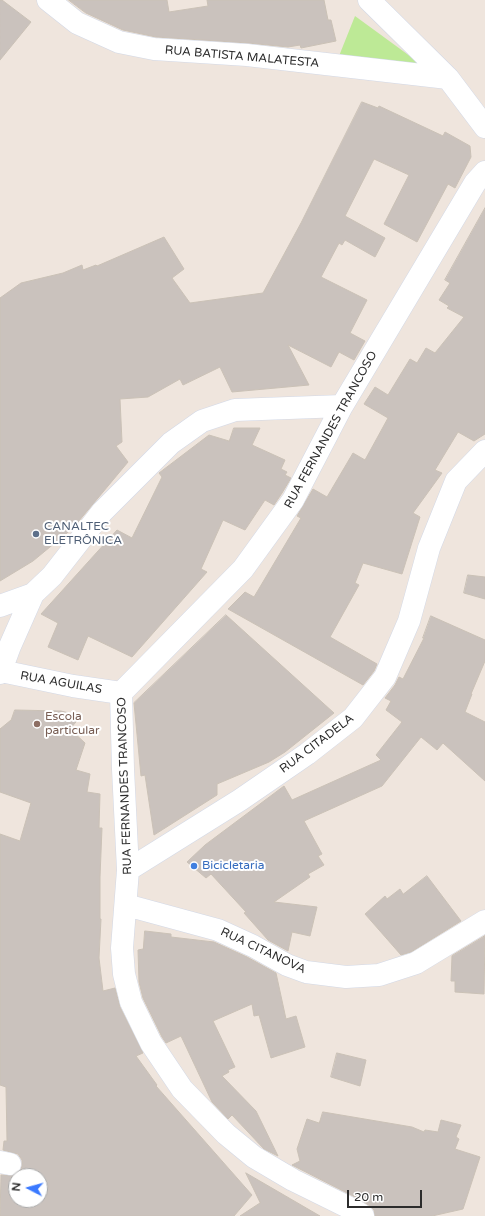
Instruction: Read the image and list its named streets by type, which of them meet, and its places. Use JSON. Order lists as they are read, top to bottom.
{
  "streets": {
    "street": [
      "RUA BATISTA MALATESTA",
      "RUA FERNANDES TRANCOSO",
      "RUA AGUILAS",
      "RUA CITADELA",
      "RUA CITANOVA"
    ]
  },
  "crossings": [
    ["RUA FERNANDES TRANCOSO", "RUA AGUILAS"],
    ["RUA FERNANDES TRANCOSO", "RUA CITADELA"],
    ["RUA FERNANDES TRANCOSO", "RUA CITANOVA"]
  ],
  "places": ["CANALTEC ELETRÔNICA", "Escola particular", "Bicicletaria"],
  "scale_bar": "20 m",
  "north": "left"
}
